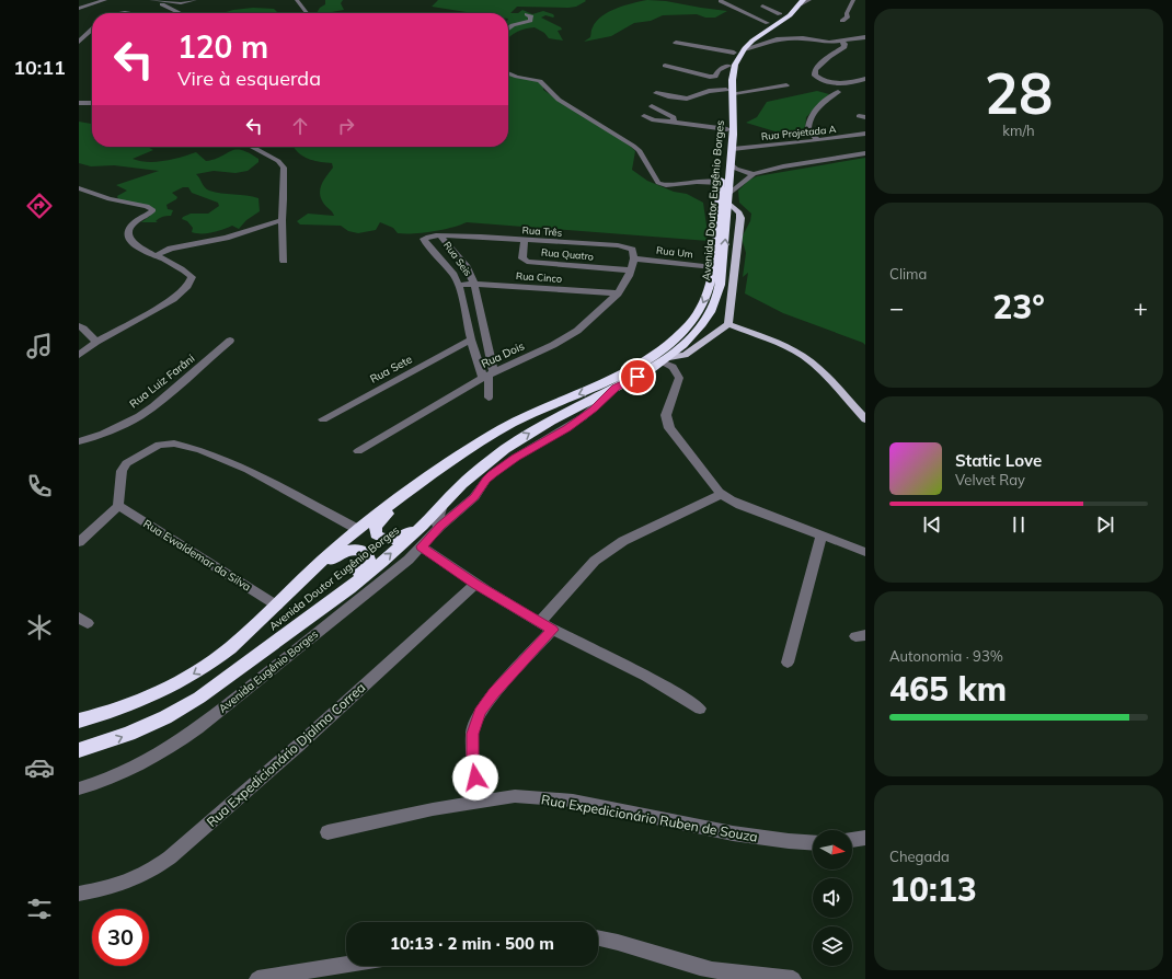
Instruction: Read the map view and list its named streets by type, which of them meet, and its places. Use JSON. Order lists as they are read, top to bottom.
{
  "streets": {
    "highway": ["Avenida Doutor Eugênio Borges"],
    "street": [
      "Rua Projetada A",
      "Rua Três",
      "Rua Um",
      "Rua Quatro",
      "Rua Seis",
      "Rua Cinco",
      "Rua Dois",
      "Rua Sete",
      "Rua Luiz Farâni",
      "Rua Ewaldemar da Silva",
      "Avenida Eugênio Borges",
      "Rua Expedicionário Djalma Correa",
      "Rua Expedicionário Ruben de Souza"
    ]
  },
  "crossings": [
    ["Rua Projetada A", "Avenida Doutor Eugênio Borges"],
    ["Avenida Doutor Eugênio Borges", "Rua Um"],
    ["Avenida Doutor Eugênio Borges", "Rua Ewaldemar da Silva"],
    ["Avenida Doutor Eugênio Borges", "Avenida Eugênio Borges"],
    ["Rua Três", "Rua Um"],
    ["Rua Três", "Rua Quatro"],
    ["Rua Três", "Rua Seis"],
    ["Rua Três", "Rua Dois"],
    ["Rua Um", "Rua Dois"],
    ["Rua Quatro", "Rua Dois"],
    ["Rua Seis", "Rua Cinco"],
    ["Rua Seis", "Rua Dois"],
    ["Rua Seis", "Rua Sete"],
    ["Rua Cinco", "Rua Dois"]
  ],
  "north": "right",
  "page": {
    "tabs": "10:11",
    "tile": [
      ["28", "km/h"],
      "Clima",
      ["Autonomia · 93%", "465 km"],
      ["Chegada", "10:13"]
    ],
    "turn": ["120 m", "Vire à esquerda"],
    "heat": ["−", "23°", "+"],
    "song": ["Static Love", "Velvet Ray"],
    "limit": "30",
    "trip": "10:13 · 2 min · 500 m"
  }
}
